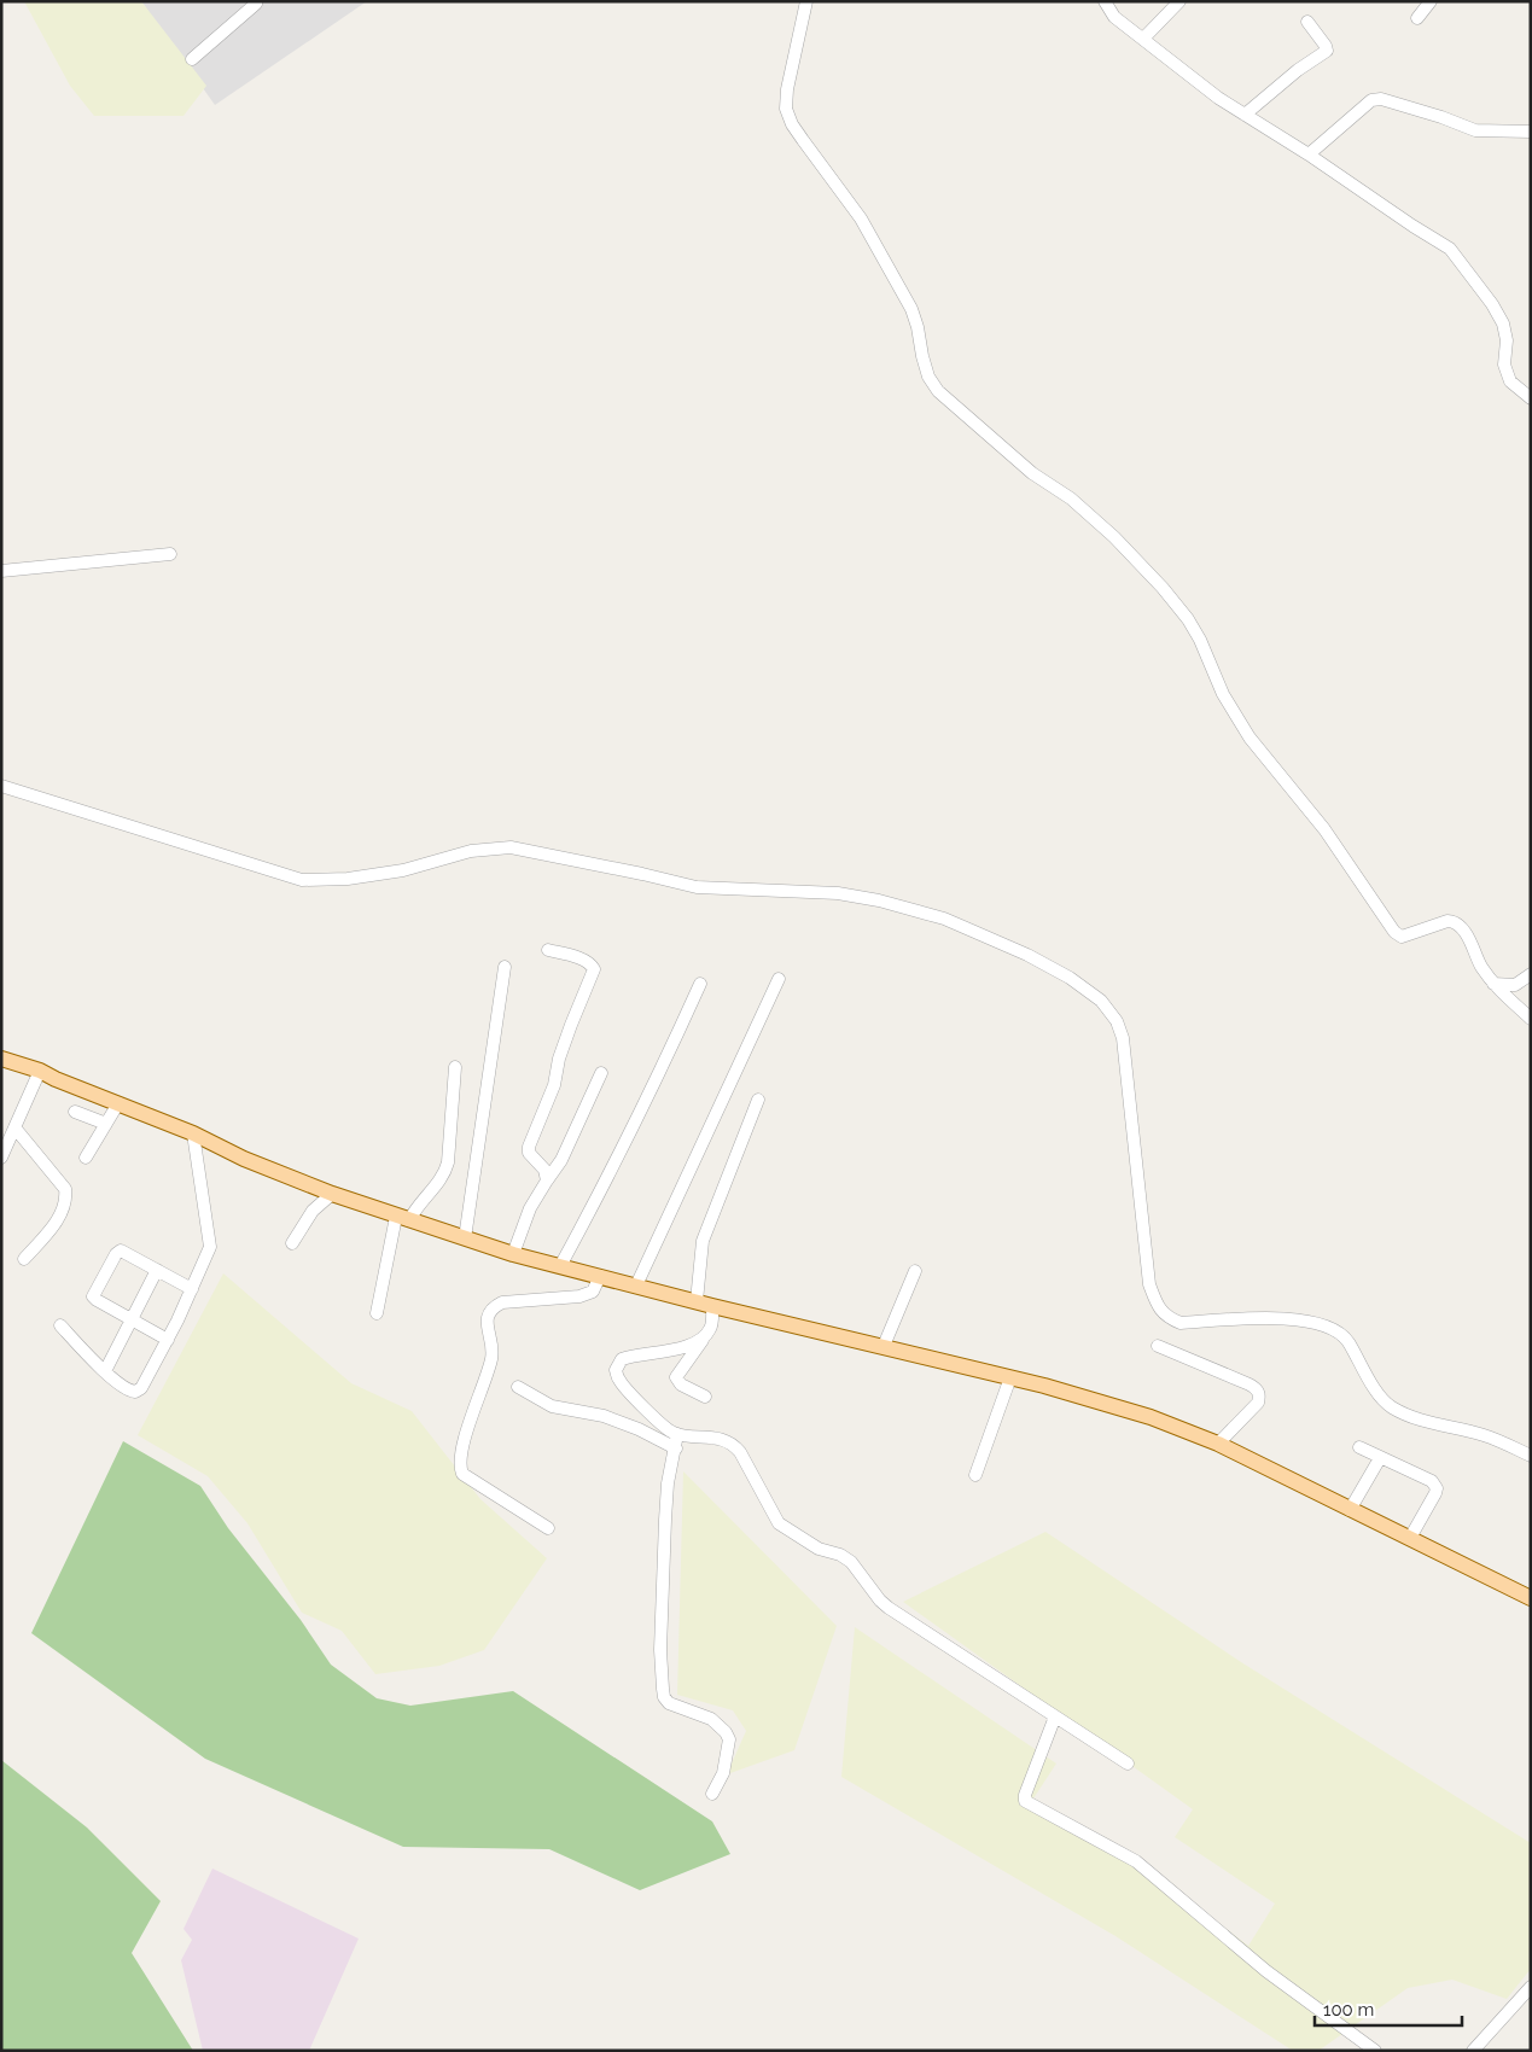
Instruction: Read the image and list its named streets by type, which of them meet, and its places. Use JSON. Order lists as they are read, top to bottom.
{
  "scale_bar": "100 m"
}
